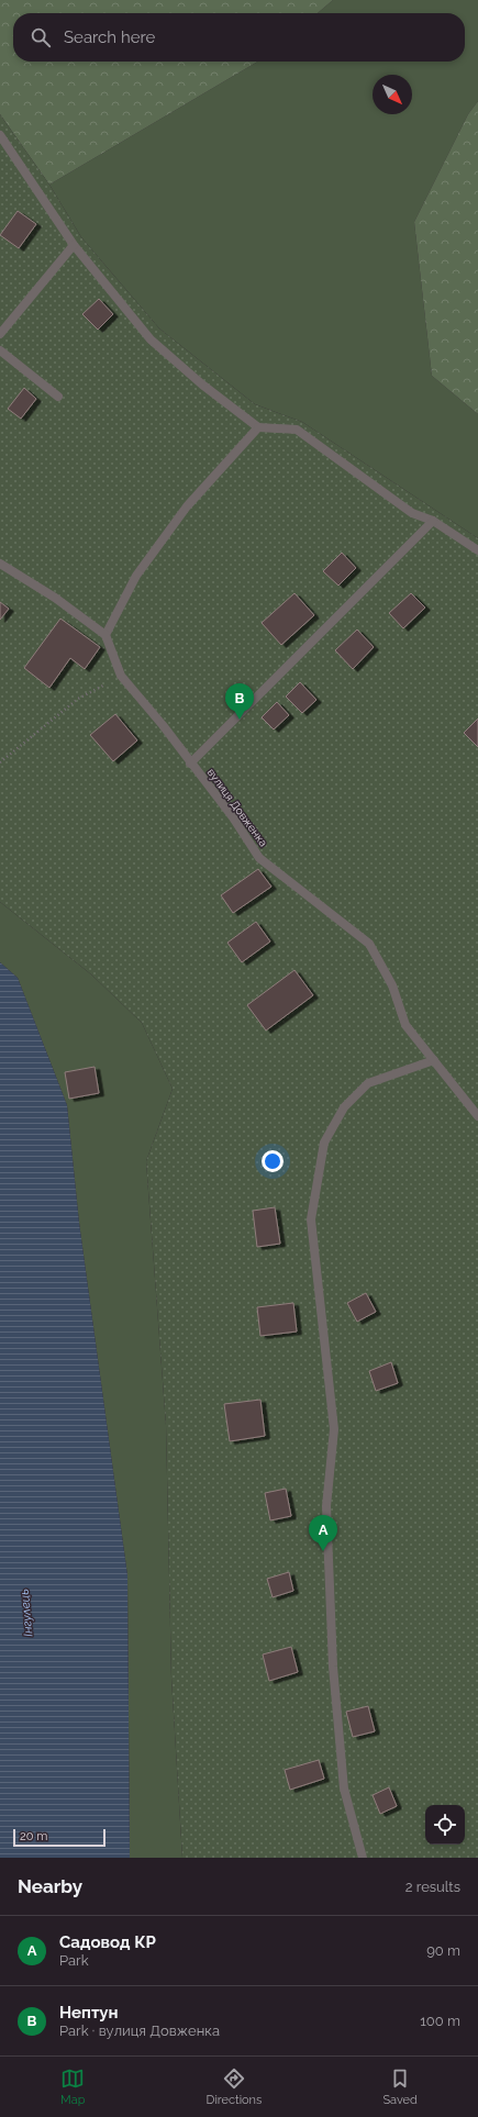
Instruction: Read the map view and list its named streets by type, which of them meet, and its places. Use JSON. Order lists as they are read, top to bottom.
{
  "streets": {
    "street": ["вулиця Довженка"]
  },
  "water": ["Інгулець"],
  "scale_bar": "20 m",
  "north": "bottom right",
  "page": {
    "search": "Search here",
    "pins": ["B", "A"],
    "scale": "20 m",
    "heading": ["Nearby", "2 results"],
    "list": [
      {
        "mark": "A",
        "name": "Садовод КР",
        "note": "Park",
        "value": "90 m"
      },
      {
        "mark": "B",
        "name": "Нептун",
        "note": "Park · вулиця Довженка",
        "value": "100 m"
      }
    ],
    "nav": ["Map", "Directions", "Saved"]
  }
}
